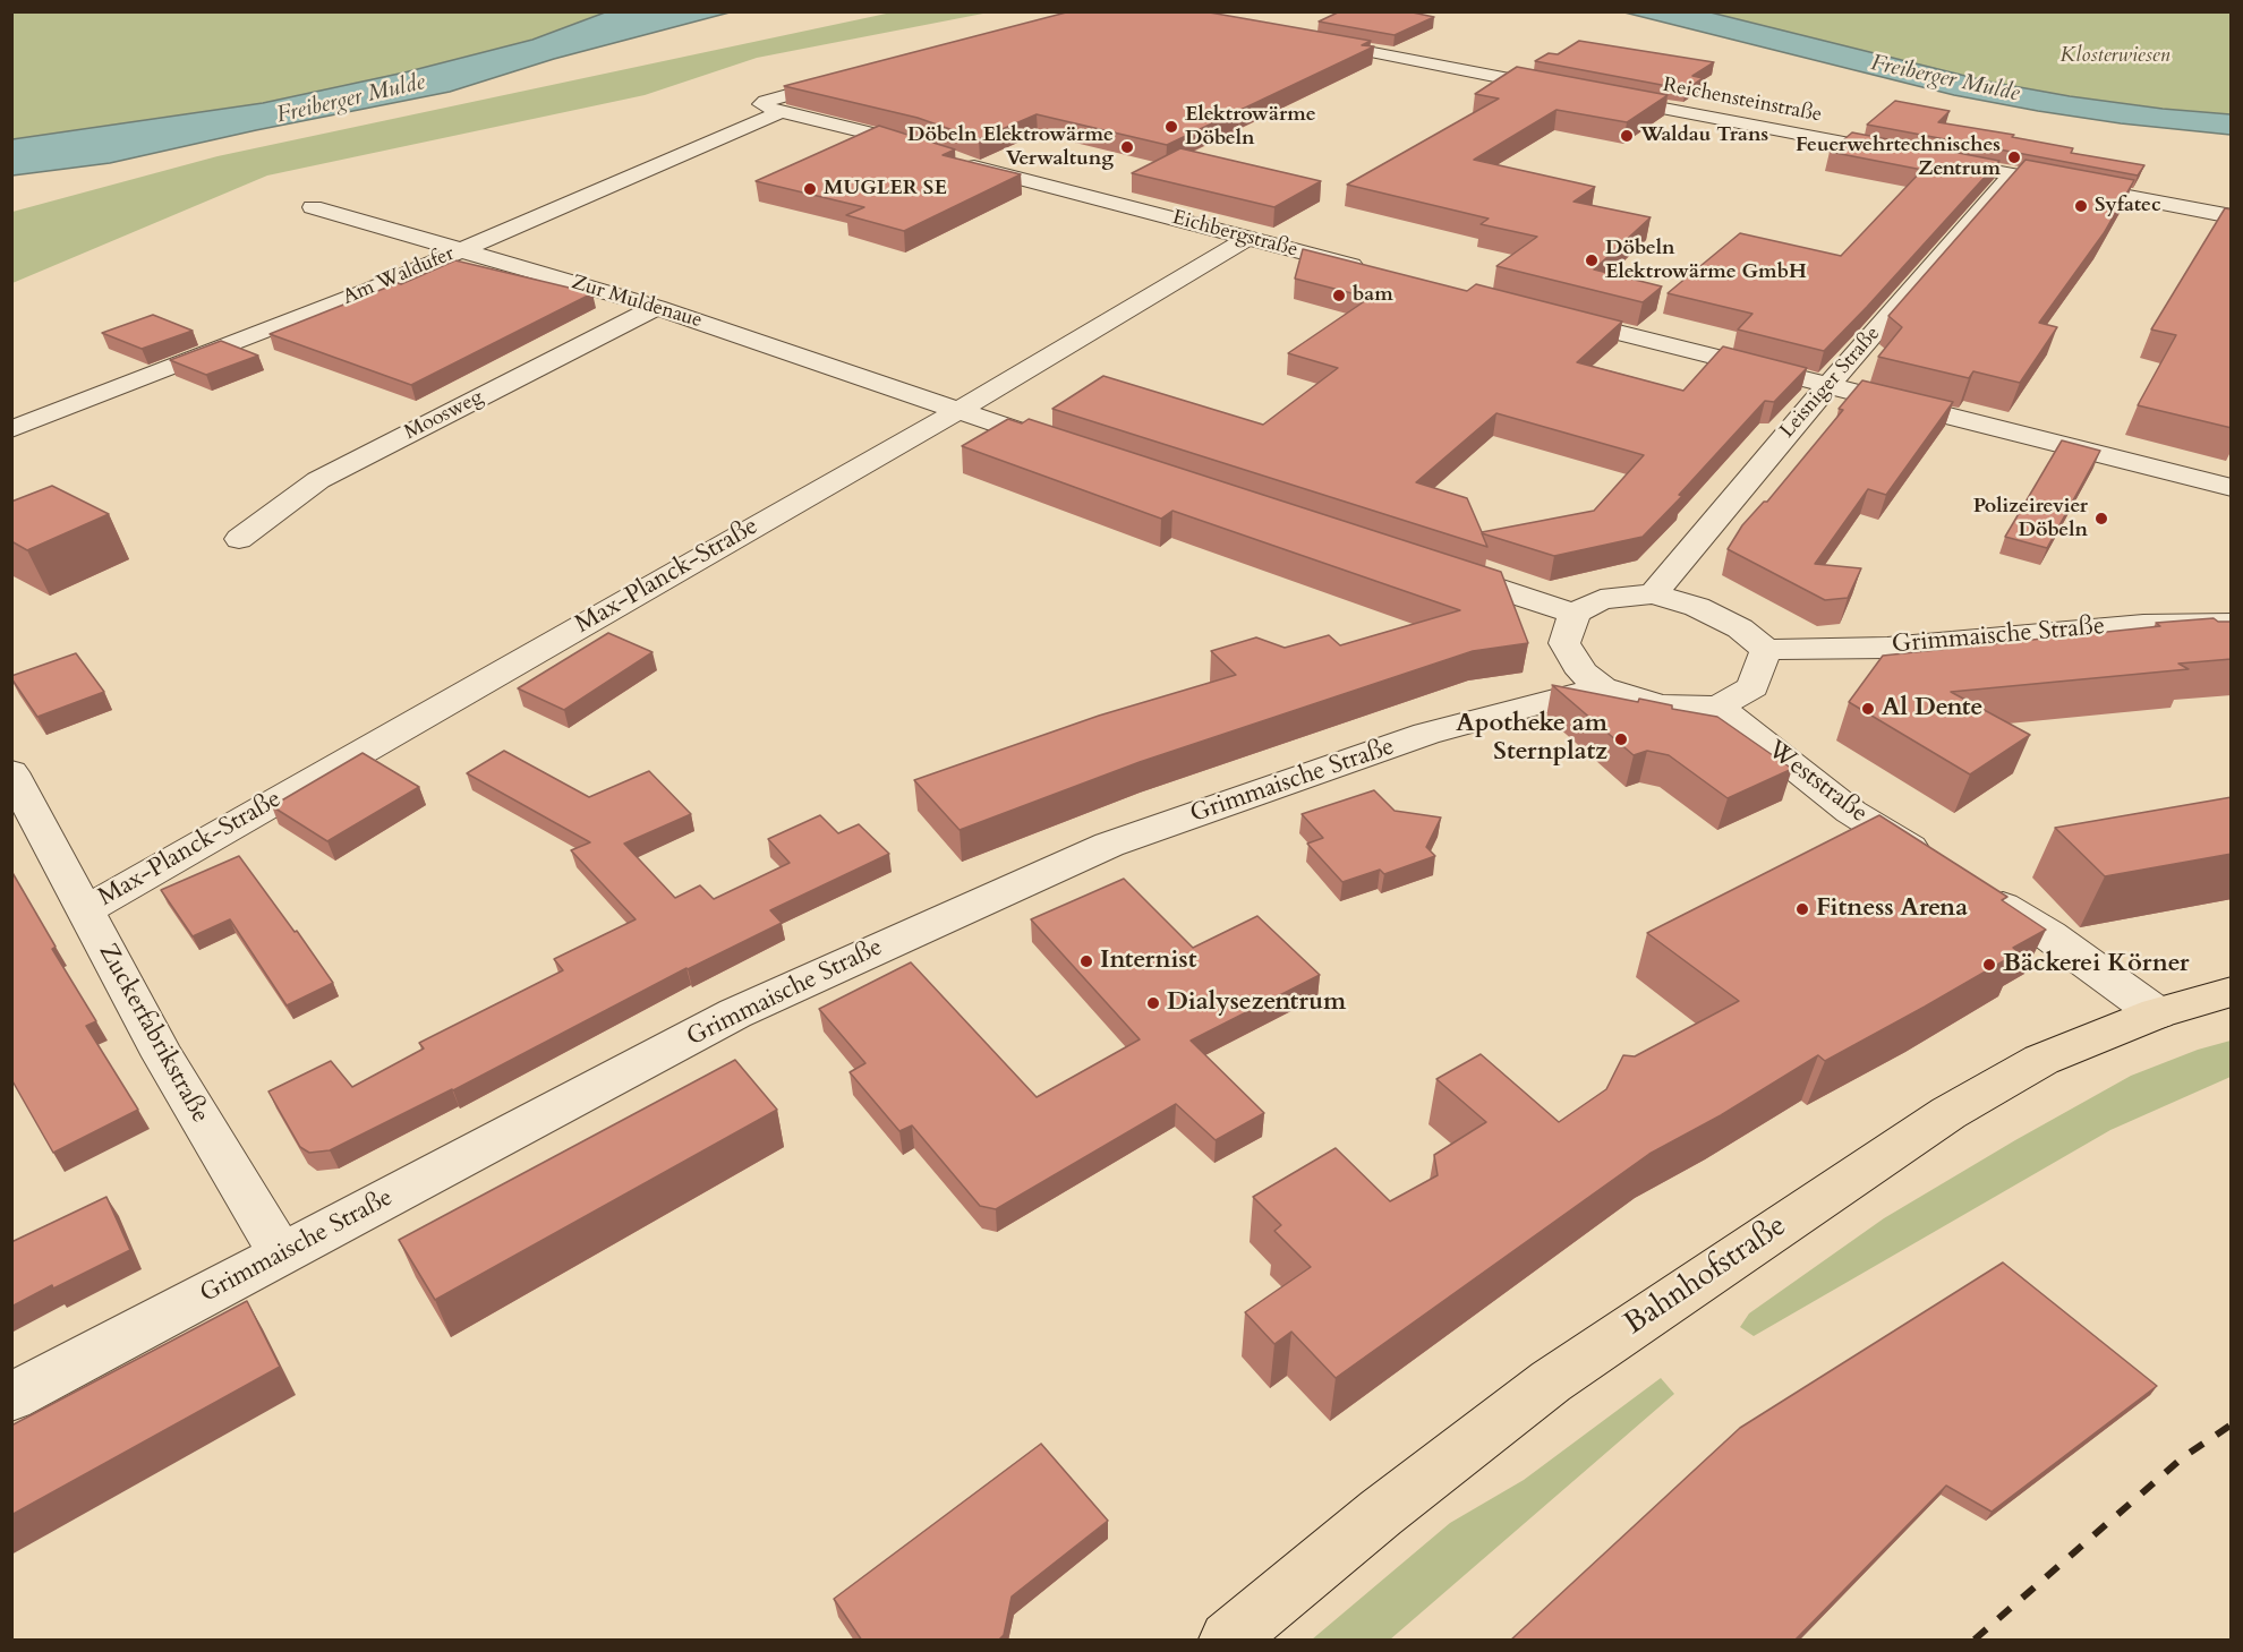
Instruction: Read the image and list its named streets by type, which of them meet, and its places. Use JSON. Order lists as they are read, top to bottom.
{
  "streets": {
    "main road": ["Bahnhofstraße"],
    "street": [
      "Reichensteinstraße",
      "Eichbergstraße",
      "Am Waldufer",
      "Zur Muldenaue",
      "Leisniger Straße",
      "Moosweg",
      "Max-Planck-Straße",
      "Grimmaische Straße",
      "Weststraße",
      "Zuckerfabrikstraße"
    ]
  },
  "crossings": [
    ["Reichensteinstraße", "Leisniger Straße"],
    ["Eichbergstraße", "Max-Planck-Straße"],
    ["Am Waldufer", "Zur Muldenaue"],
    ["Zur Muldenaue", "Moosweg"],
    ["Zur Muldenaue", "Max-Planck-Straße"],
    ["Max-Planck-Straße", "Zuckerfabrikstraße"],
    ["Grimmaische Straße", "Zuckerfabrikstraße"]
  ],
  "water": ["Freiberger Mulde"],
  "parks": ["Klosterwiesen"],
  "places": [
    "Elektrowärme Döbeln",
    "Waldau Trans",
    "Döbeln Elektrowärme Verwaltung",
    "Feuerwehrtechnisches Zentrum",
    "MUGLER SE",
    "Syfatec",
    "Döbeln Elektrowärme GmbH",
    "bam",
    "Polizeirevier Döbeln",
    "Al Dente",
    "Apotheke am Sternplatz",
    "Fitness Arena",
    "Internist",
    "Bäckerei Körner",
    "Dialysezentrum"
  ]
}
